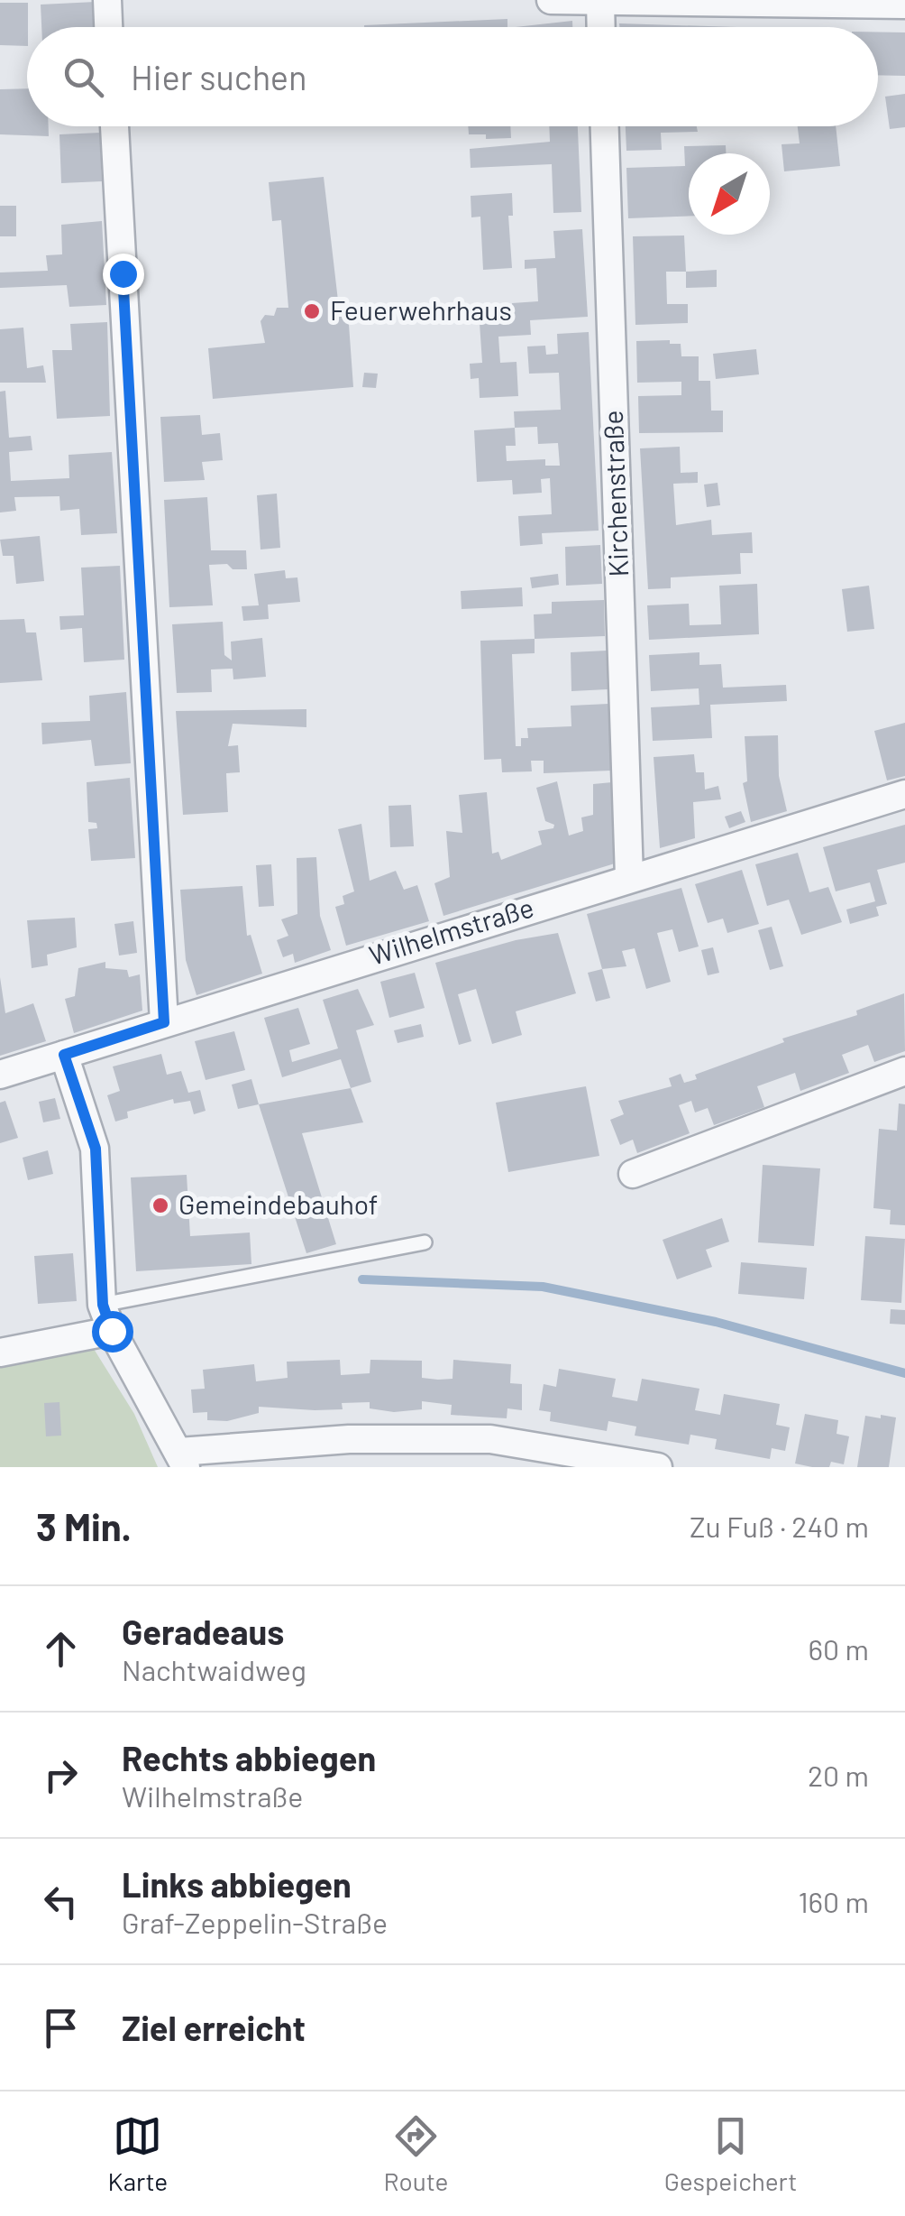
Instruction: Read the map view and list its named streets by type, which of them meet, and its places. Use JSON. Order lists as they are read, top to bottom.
{
  "streets": {
    "street": ["Kirchenstraße", "Wilhelmstraße"]
  },
  "crossings": [
    ["Kirchenstraße", "Wilhelmstraße"]
  ],
  "places": ["Feuerwehrhaus", "Gemeindebauhof"],
  "north": "bottom left",
  "page": {
    "search": "Hier suchen",
    "heading": ["3 Min.", "Zu Fuß · 240 m"],
    "list": [
      ["Geradeaus", "Nachtwaidweg", "60 m"],
      ["Rechts abbiegen", "Wilhelmstraße", "20 m"],
      ["Links abbiegen", "Graf-Zeppelin-Straße", "160 m"],
      "Ziel erreicht"
    ],
    "nav": ["Karte", "Route", "Gespeichert"]
  }
}
